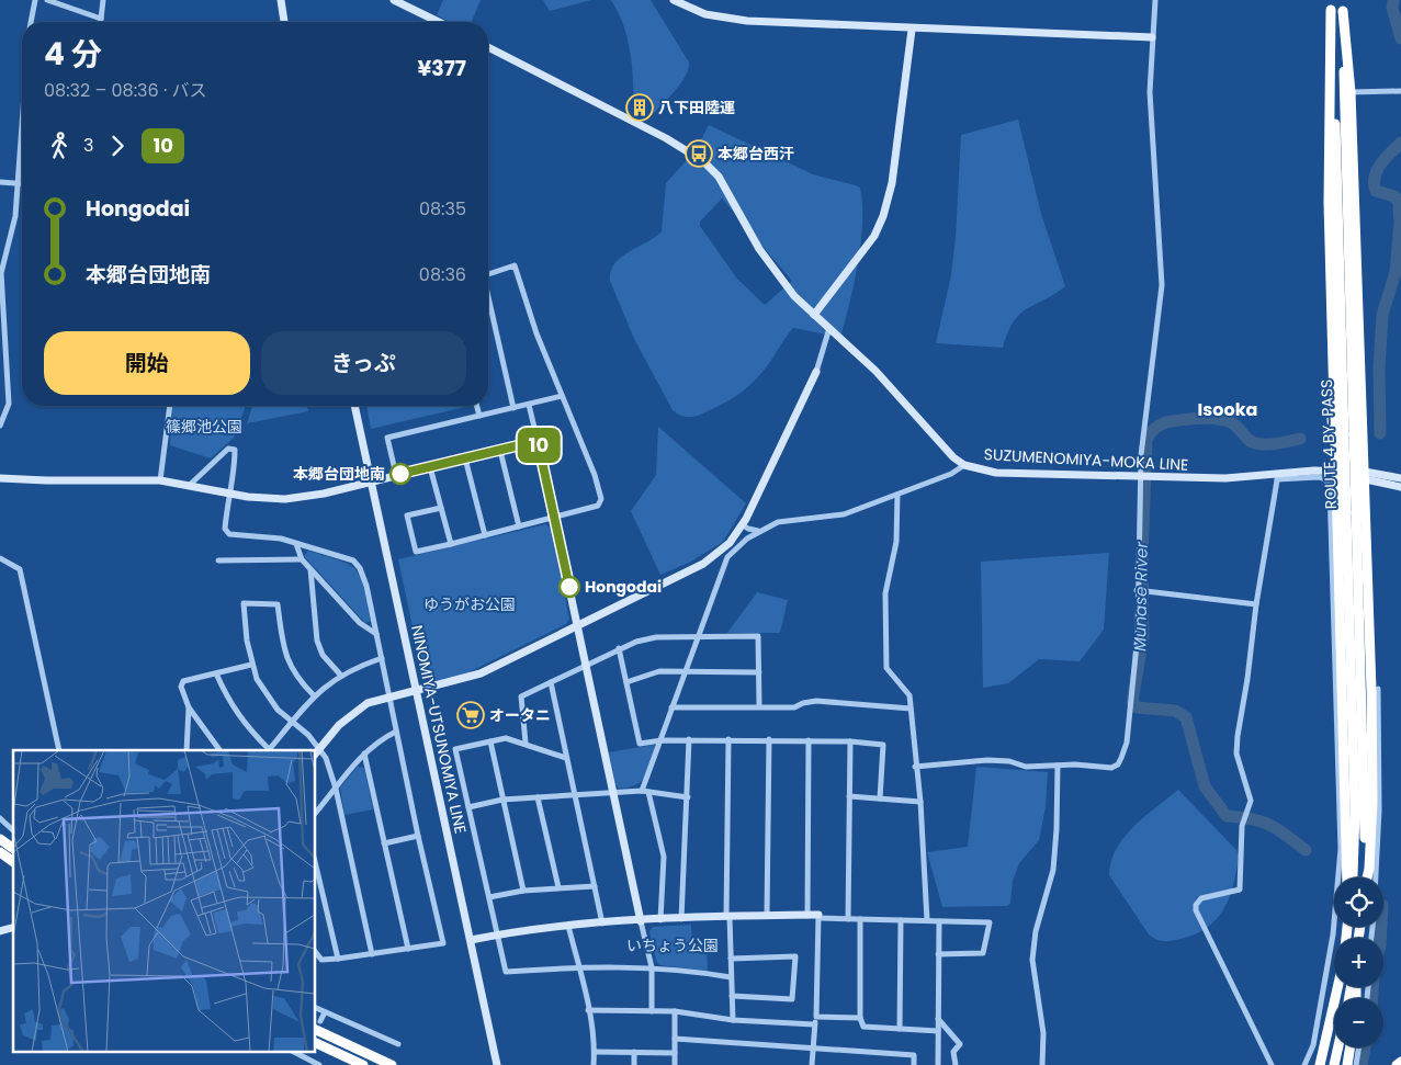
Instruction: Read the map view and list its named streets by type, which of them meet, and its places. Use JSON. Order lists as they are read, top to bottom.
{
  "streets": {
    "highway": ["ROUTE 4 BY-PASS"],
    "street": ["SUZUMENOMIYA-MOKA LINE", "NINOMIYA-UTSUNOMIYA LINE"]
  },
  "districts": ["Isooka"],
  "water": ["Munase River"],
  "parks": ["篠郷池公園", "ゆうがお公園", "いちょう公園"],
  "places": {
    "building": ["八下田陸運"],
    "bus stop": ["本郷台西汗"],
    "other": ["本郷台団地南", "Hongodai"],
    "supermarket": ["オータニ"]
  },
  "lines": ["bus line 10"],
  "page": {
    "on_map": "10",
    "heading": ["4 分", "08:32 – 08:36 · バス", "¥377"],
    "legs": ["3", "10"],
    "list": [
      {
        "name": "Hongodai",
        "value": "08:35"
      },
      {
        "name": "本郷台団地南",
        "value": "08:36"
      }
    ],
    "buttons": ["開始", "きっぷ"],
    "map_buttons": ["+", "−"]
  }
}
